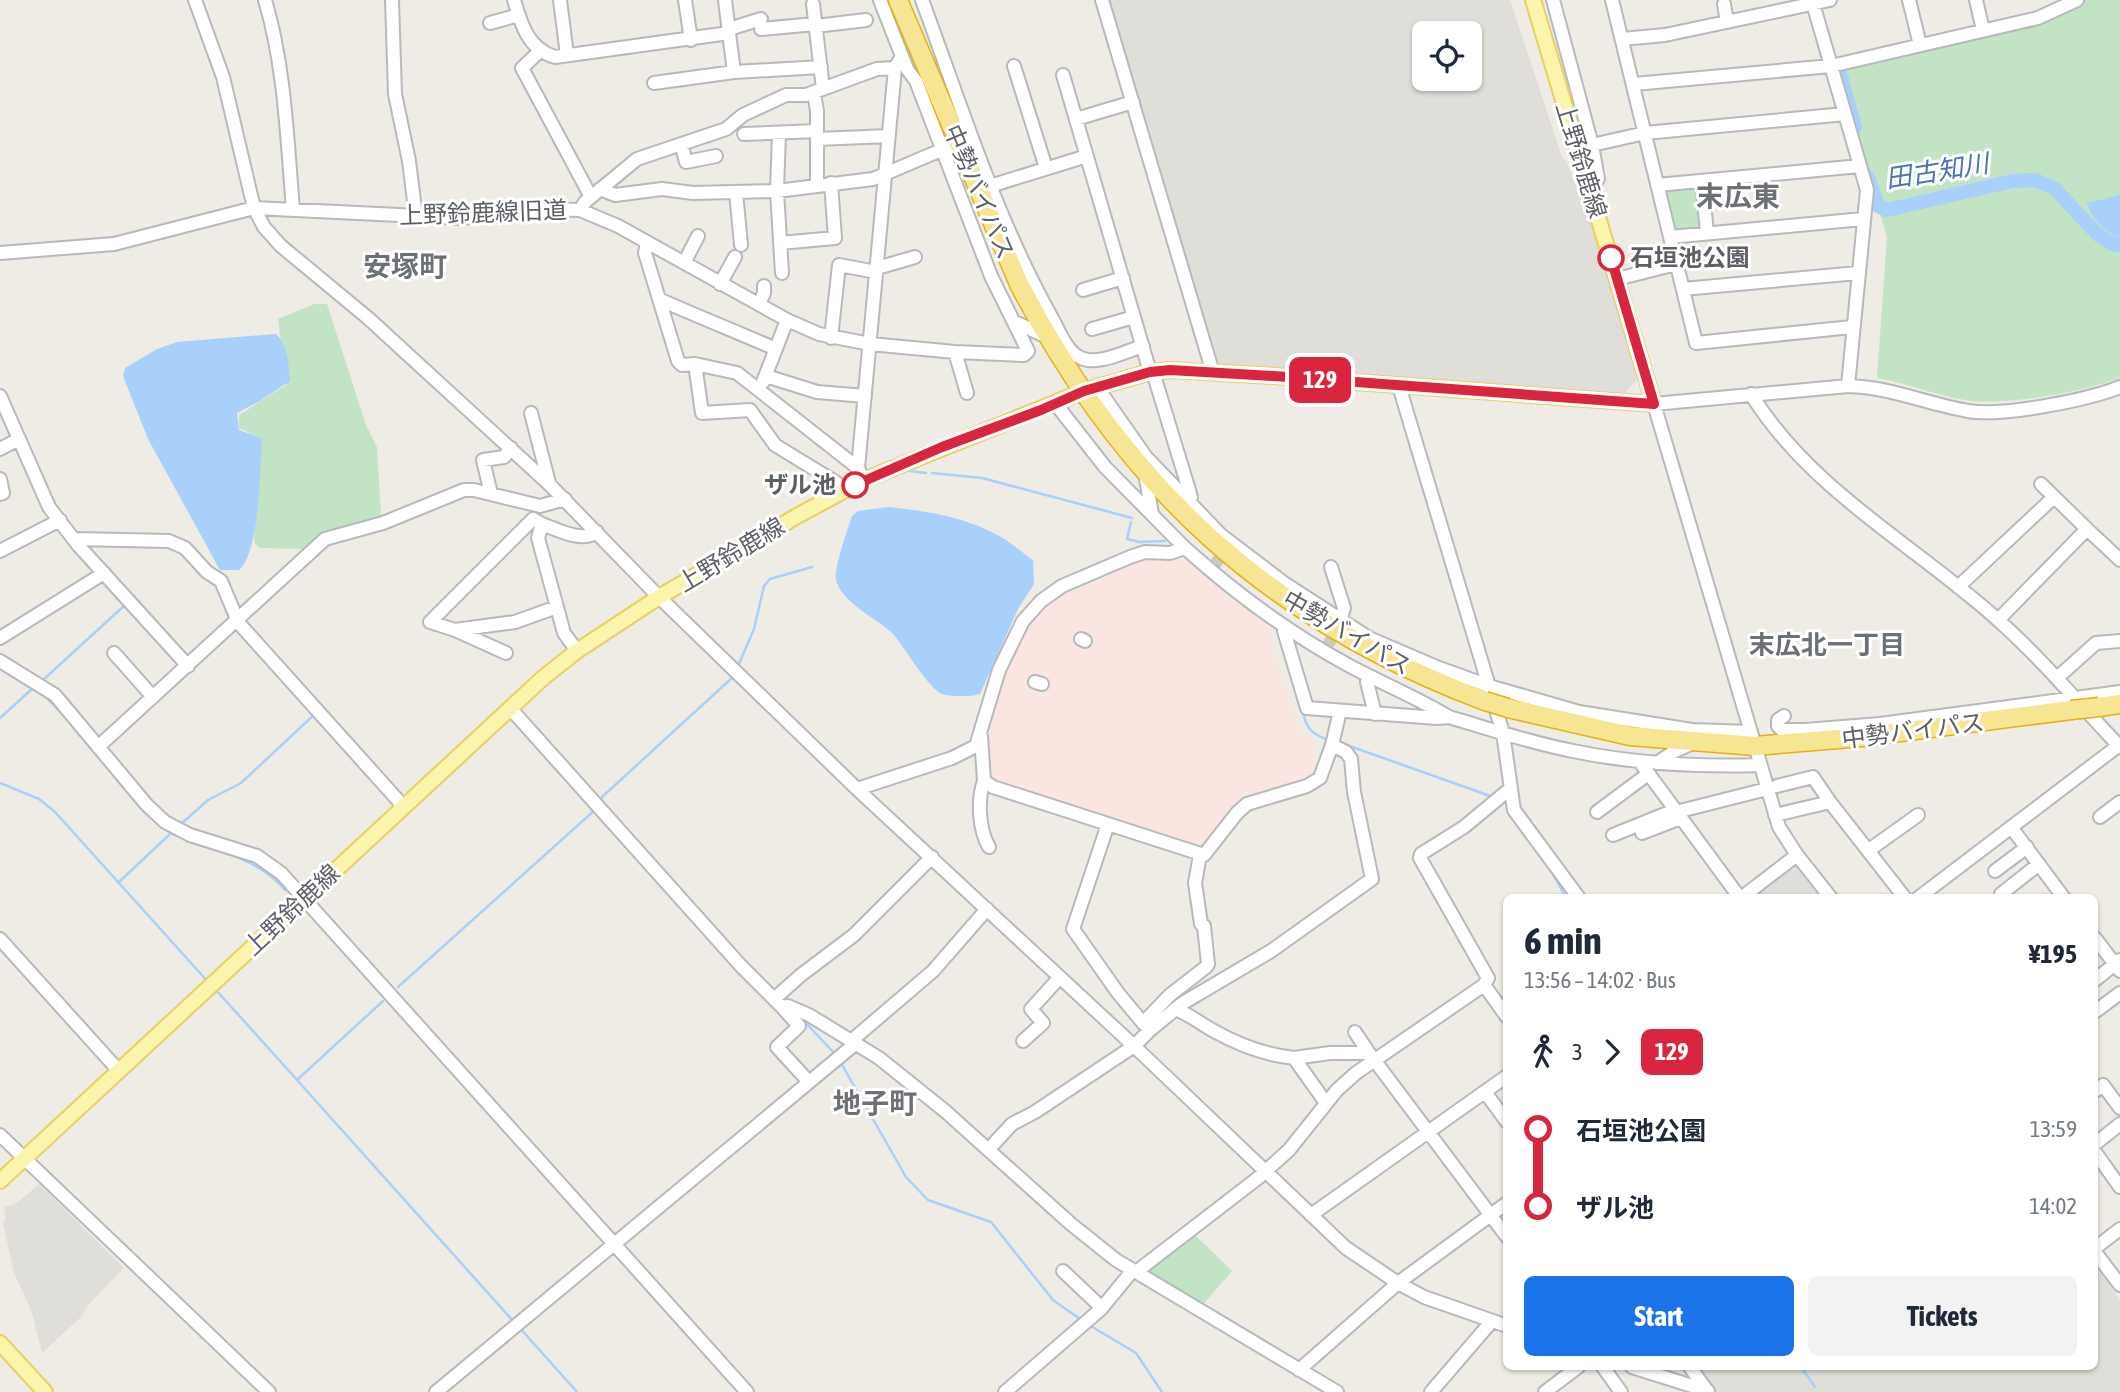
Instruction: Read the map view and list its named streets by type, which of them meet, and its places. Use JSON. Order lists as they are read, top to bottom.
{
  "streets": {
    "highway": ["中勢バイパス"],
    "main road": ["上野鈴鹿線"],
    "street": ["上野鈴鹿線旧道"]
  },
  "crossings": [
    ["上野鈴鹿線", "中勢バイパス"]
  ],
  "districts": [
    "末広東",
    "安塚町",
    "末広北一丁目",
    "地子町"
  ],
  "water": ["田古知川"],
  "places": ["石垣池公園", "ザル池"],
  "lines": ["bus line 129"],
  "page": {
    "on_map": "129",
    "heading": ["6 min", "13:56 – 14:02 · Bus", "¥195"],
    "legs": ["3", "129"],
    "list": [
      {
        "name": "石垣池公園",
        "value": "13:59"
      },
      {
        "name": "ザル池",
        "value": "14:02"
      }
    ],
    "buttons": ["Start", "Tickets"]
  }
}
